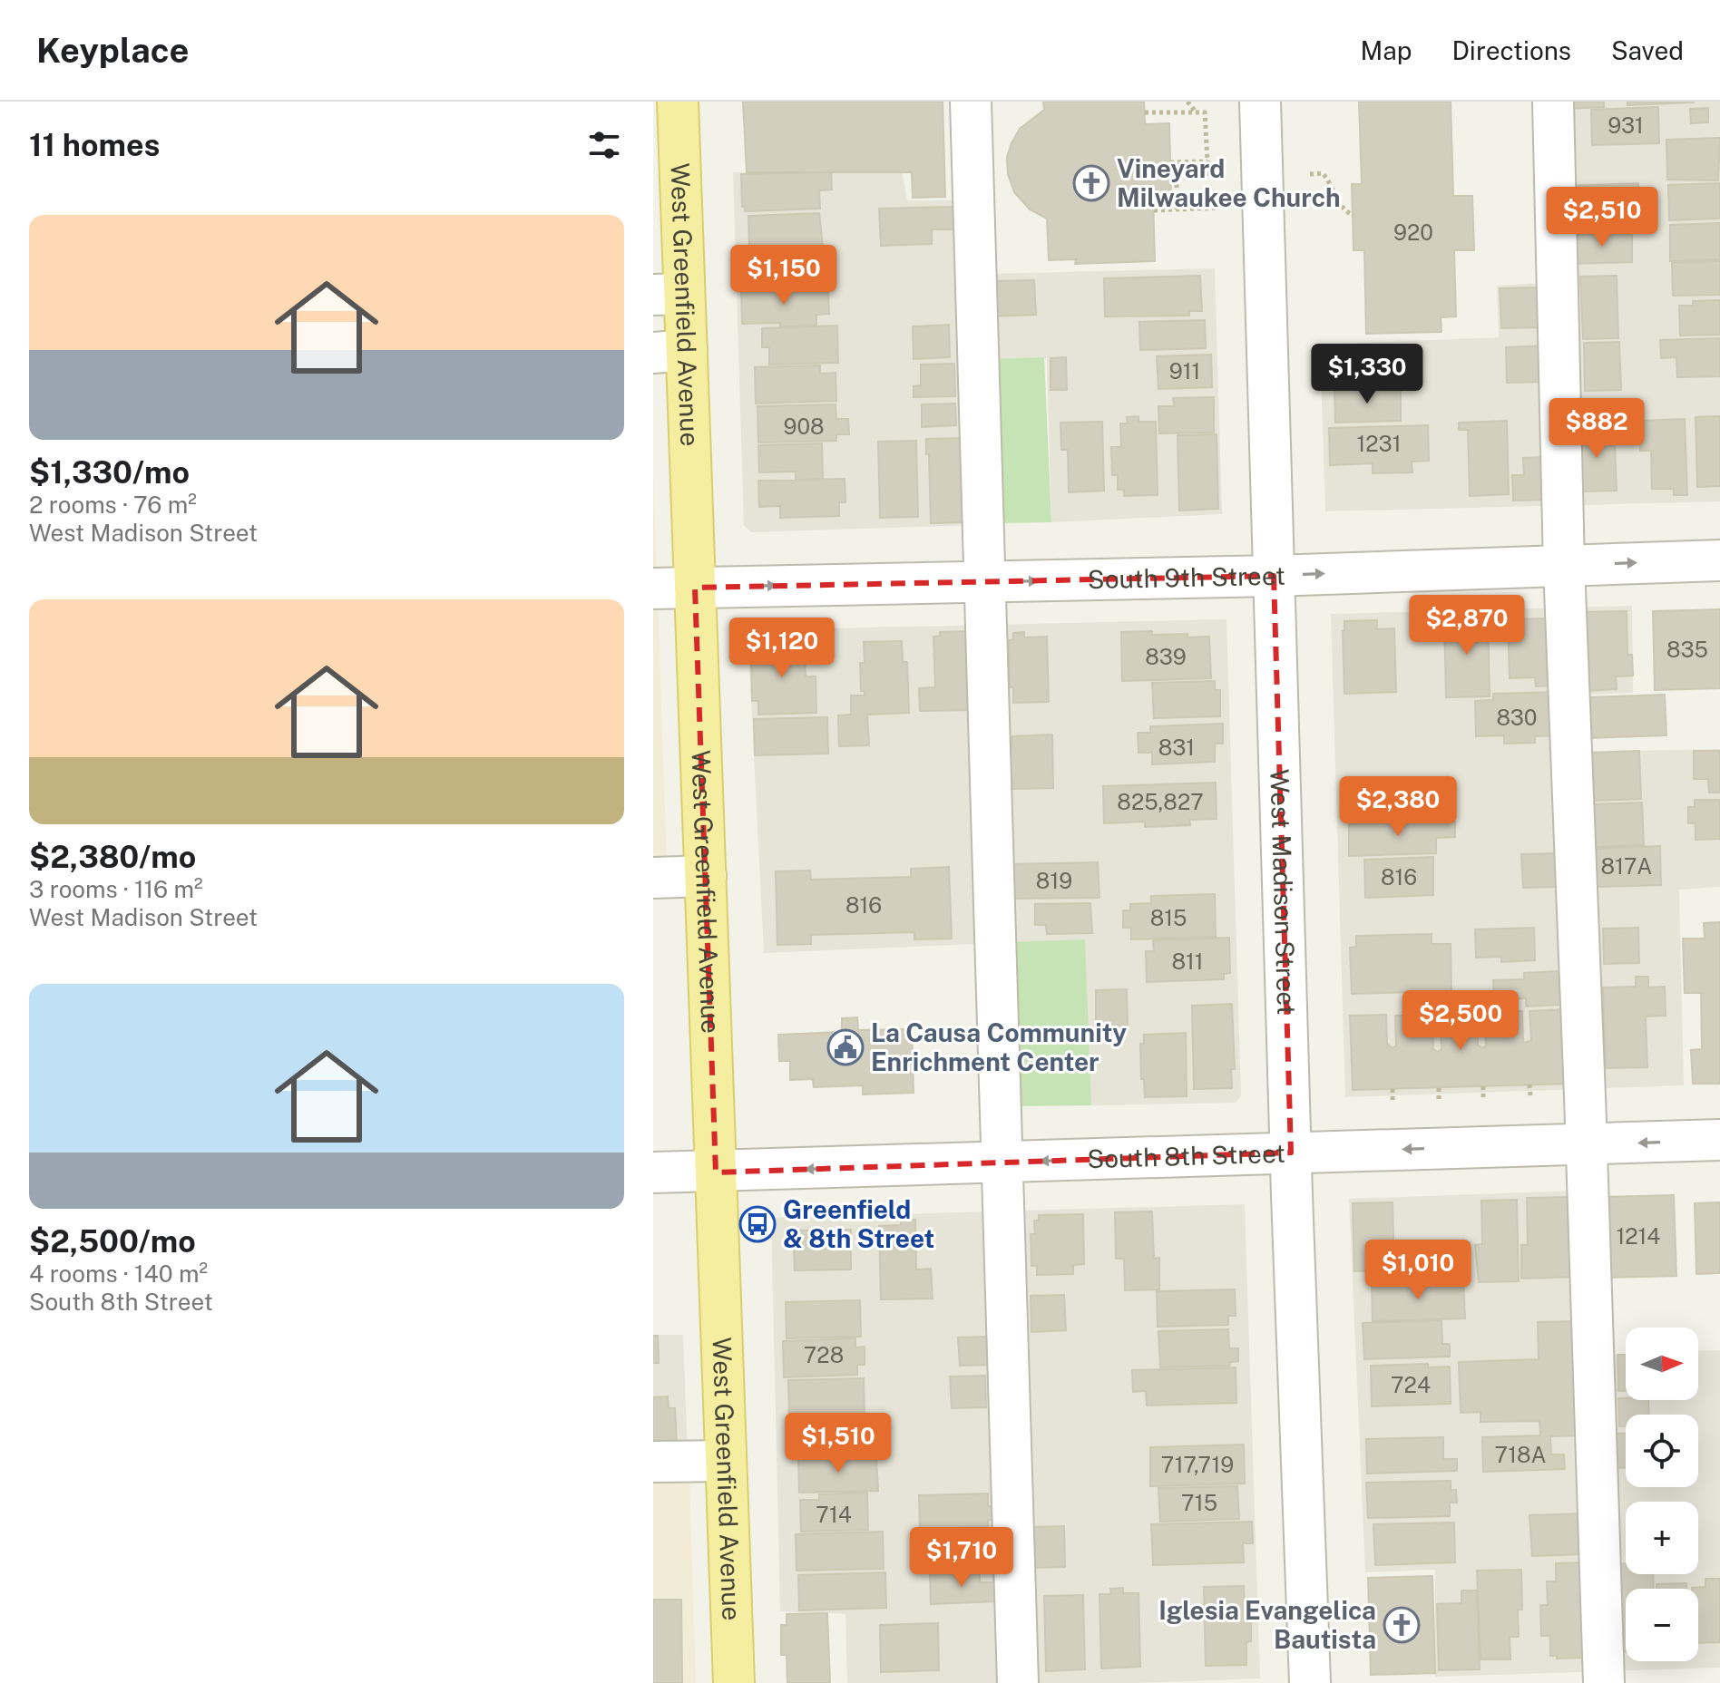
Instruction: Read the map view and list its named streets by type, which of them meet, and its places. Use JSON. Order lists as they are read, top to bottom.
{
  "streets": {
    "main road": ["West Greenfield Avenue"],
    "street": ["South 9th Street", "West Madison Street", "South 8th Street"]
  },
  "crossings": [
    ["West Greenfield Avenue", "South 9th Street"],
    ["West Greenfield Avenue", "South 8th Street"],
    ["South 9th Street", "West Madison Street"],
    ["West Madison Street", "South 8th Street"]
  ],
  "one_way": ["South 9th Street", "South 8th Street"],
  "places": {
    "church": ["Vineyard Milwaukee Church", "Iglesia Evangelica Bautista"],
    "public building": ["La Causa Community Enrichment Center"],
    "bus stop": ["Greenfield & 8th Street"]
  },
  "house_numbers": [
    "931",
    "920",
    "911",
    "908",
    "1231",
    "835",
    "839",
    "830",
    "831",
    "825,827",
    "817A",
    "816",
    "819",
    "816",
    "815",
    "811",
    "1214",
    "728",
    "724",
    "718A",
    "717,719",
    "715",
    "714"
  ],
  "north": "right",
  "page": {
    "header": "Keyplace",
    "nav": ["Map", "Directions", "Saved"],
    "heading": "11 homes",
    "price": [
      "$2,510",
      "$1,150",
      "$1,330",
      "$882",
      "$2,870",
      "$1,120",
      "$2,380",
      "$2,500",
      "$1,010",
      "$1,510",
      "$1,710"
    ],
    "list": [
      {
        "name": "$1,330/mo",
        "note": "2 rooms · 76 m² · West Madison Street"
      },
      {
        "name": "$2,380/mo",
        "note": "3 rooms · 116 m² · West Madison Street"
      },
      {
        "name": "$2,500/mo",
        "note": "4 rooms · 140 m² · South 8th Street"
      }
    ],
    "map_buttons": ["+", "−"]
  }
}
